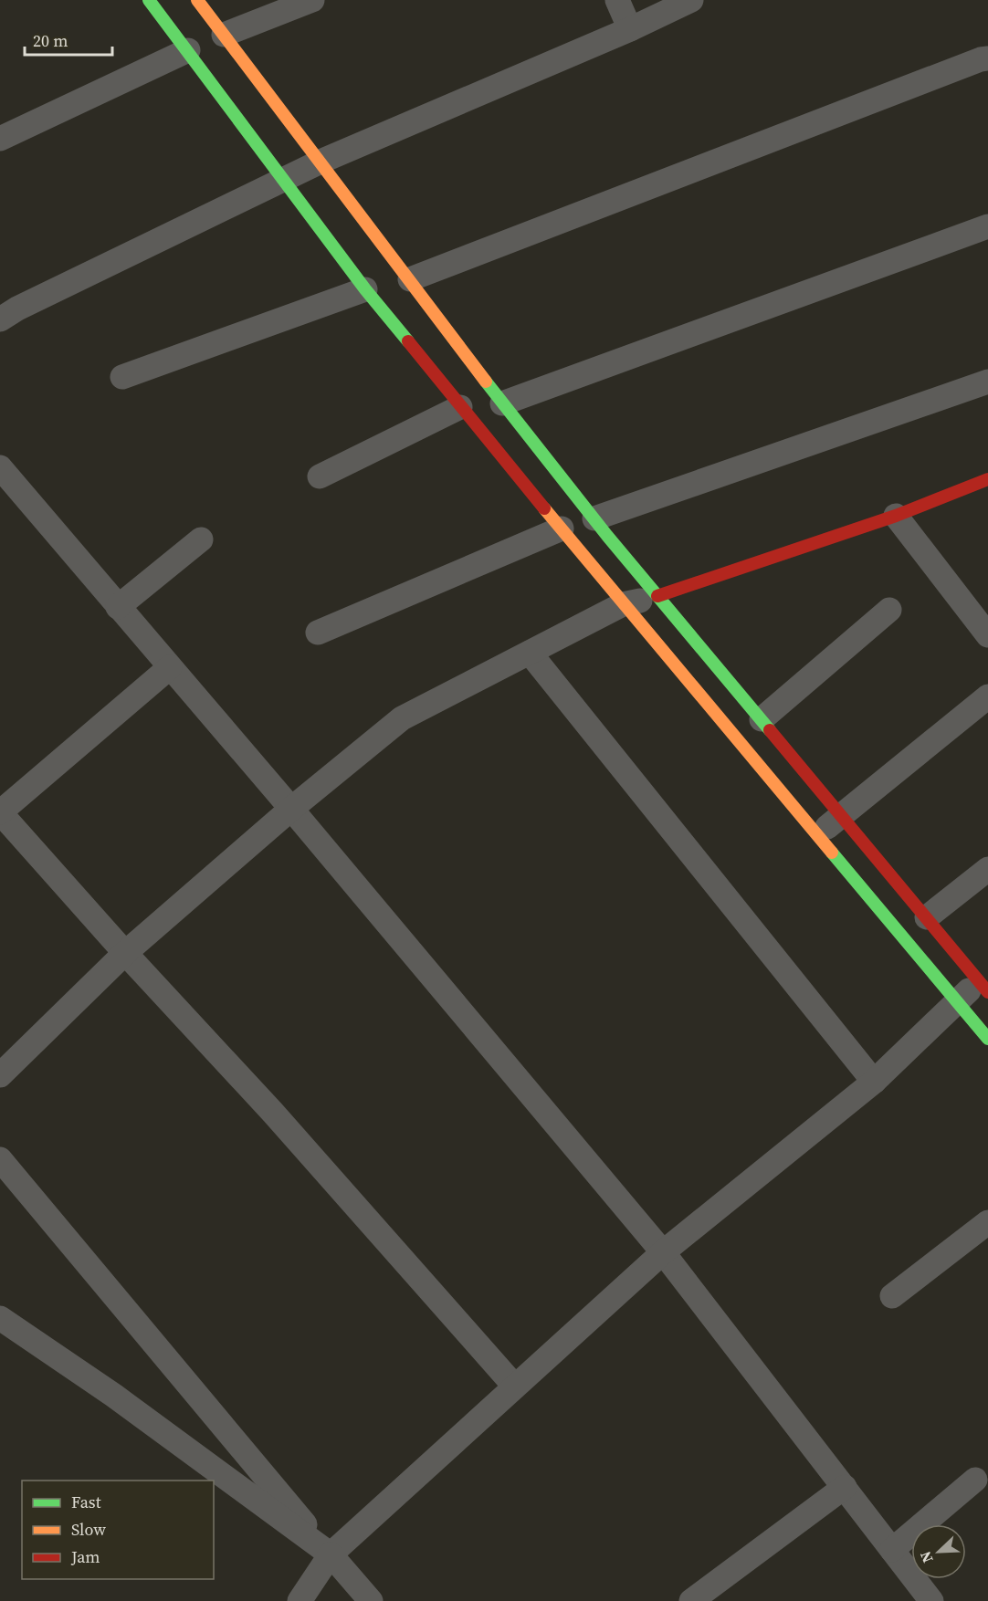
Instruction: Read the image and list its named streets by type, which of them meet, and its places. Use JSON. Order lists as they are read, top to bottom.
{
  "legend": ["Fast", "Slow", "Jam"],
  "scale_bar": "20 m",
  "north": "bottom left"
}
